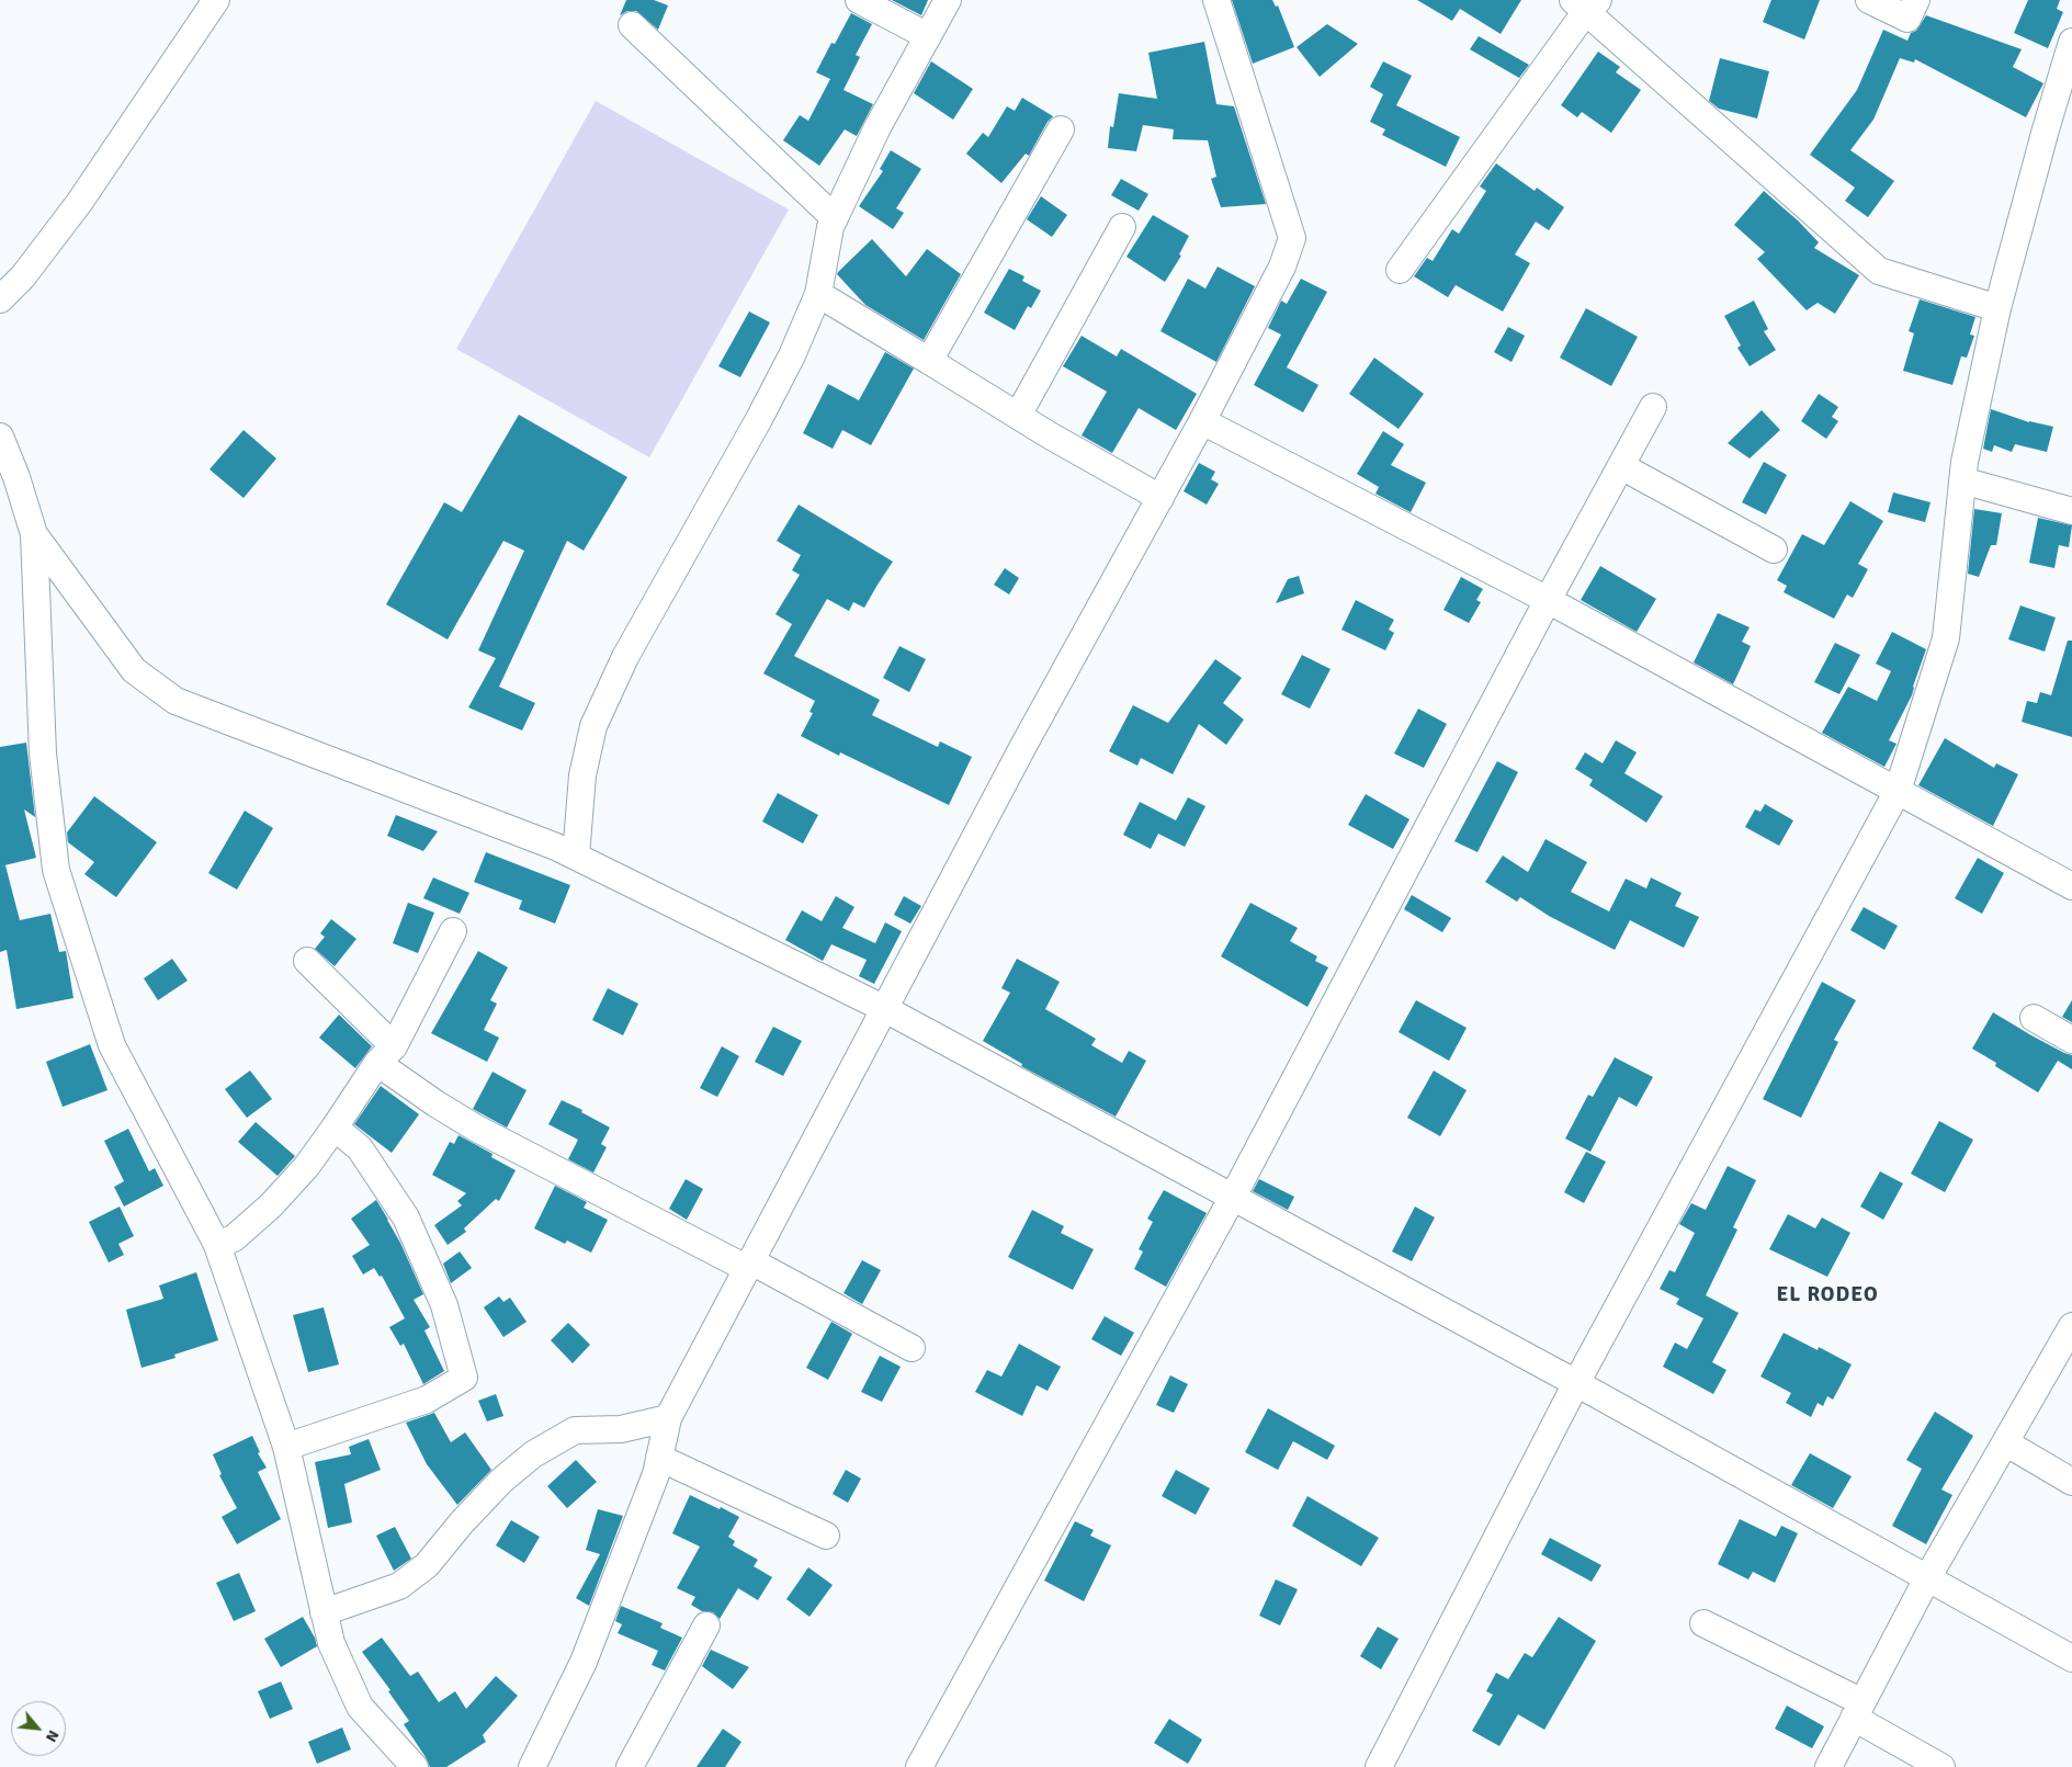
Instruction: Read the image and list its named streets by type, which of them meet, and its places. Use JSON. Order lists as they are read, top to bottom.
{
  "districts": ["EL RODEO"],
  "north": "bottom right"
}
